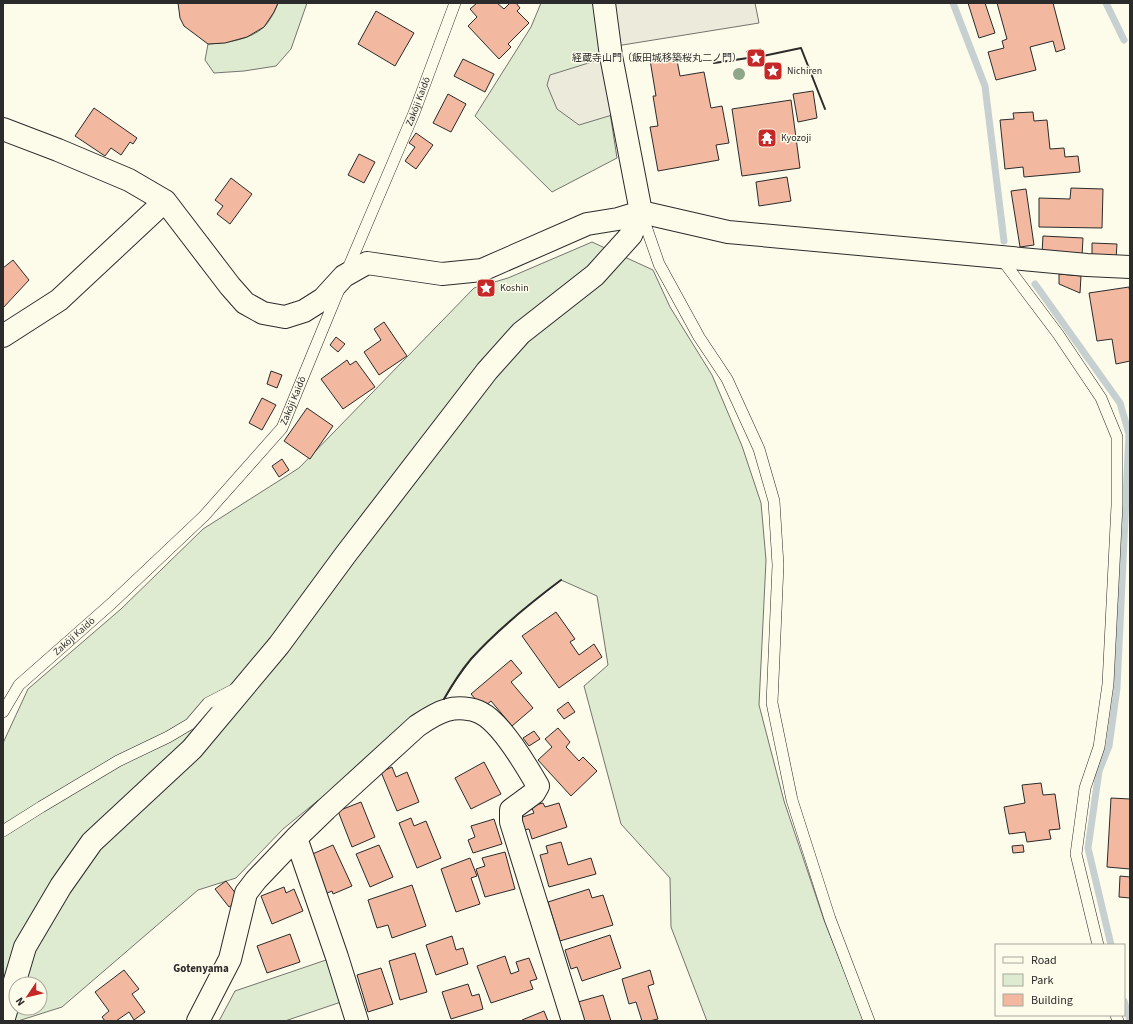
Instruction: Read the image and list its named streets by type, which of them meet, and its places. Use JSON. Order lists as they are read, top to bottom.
{
  "streets": {
    "lane": ["Zakōji Kaidō"]
  },
  "districts": ["Gotenyama"],
  "places": {
    "place": ["経蔵寺山門（飯田城移築桜丸二ノ門）", "Nichiren", "Koshin"],
    "temple": ["Kyozoji"]
  },
  "legend": ["Road", "Park", "Building"],
  "north": "bottom left"
}
